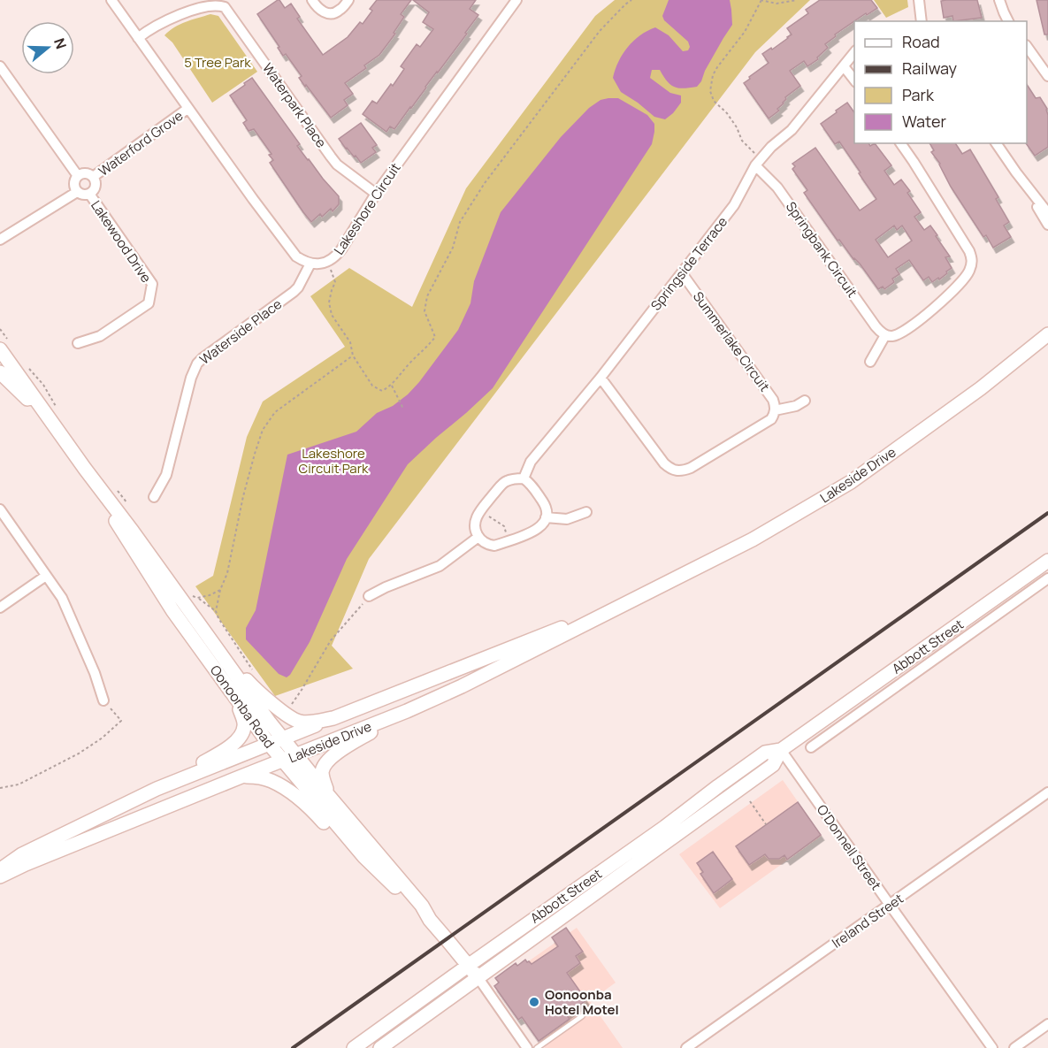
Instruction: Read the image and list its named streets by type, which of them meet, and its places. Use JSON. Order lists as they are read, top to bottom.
{
  "streets": {
    "street": [
      "Waterpark Place",
      "Waterford Grove",
      "Lakeshore Circuit",
      "Lakewood Drive",
      "Springbank Circuit",
      "Springside Terrace",
      "Waterside Place",
      "Summerlake Circuit",
      "Lakeside Drive",
      "Abbott Street",
      "Oonoonba Road",
      "O'Donnell Street",
      "Ireland Street"
    ]
  },
  "crossings": [
    ["Waterpark Place", "Lakeshore Circuit"],
    ["Waterford Grove", "Lakewood Drive"],
    ["Lakeshore Circuit", "Waterside Place"],
    ["Springbank Circuit", "Springside Terrace"],
    ["Springside Terrace", "Summerlake Circuit"],
    ["Lakeside Drive", "Oonoonba Road"],
    ["Abbott Street", "Oonoonba Road"],
    ["Abbott Street", "O'Donnell Street"],
    ["O'Donnell Street", "Ireland Street"]
  ],
  "parks": ["5 Tree Park", "Lakeshore Circuit Park"],
  "places": ["Oonoonba Hotel Motel"],
  "legend": [
    "Road",
    "Railway",
    "Park",
    "Water"
  ],
  "north": "right"
}
